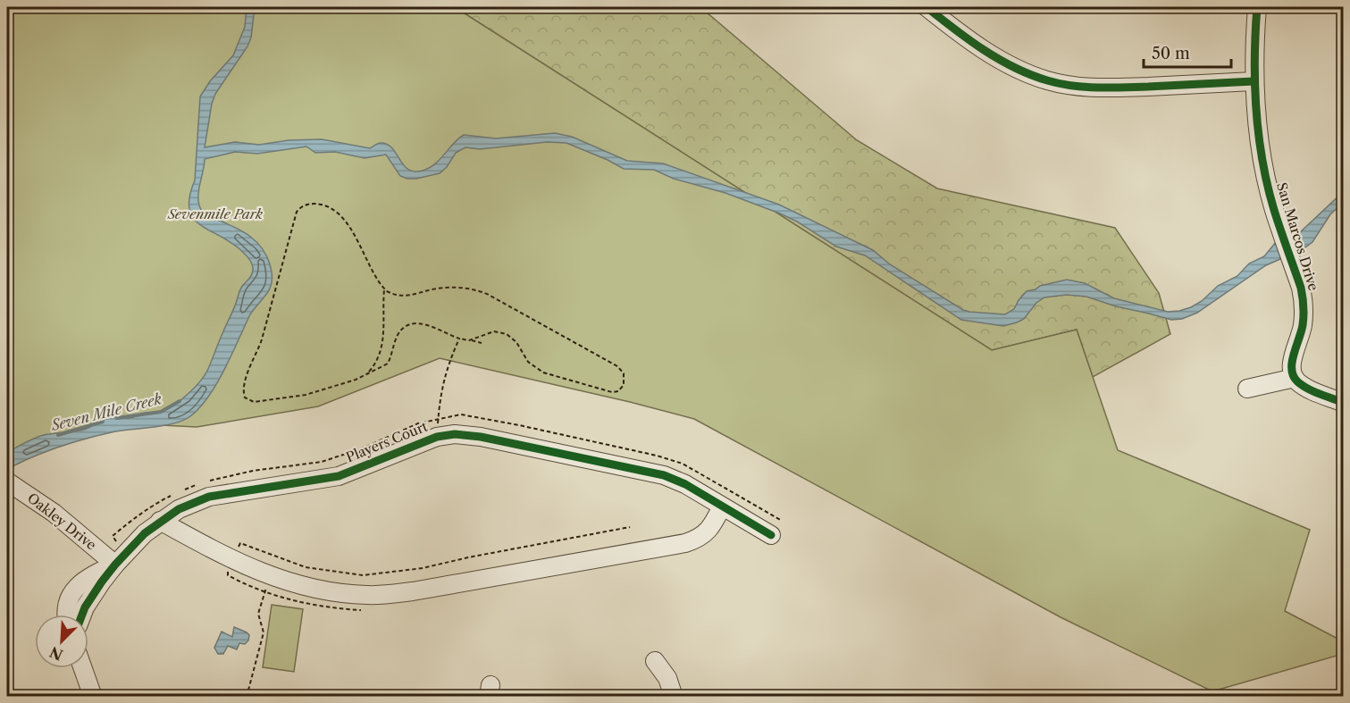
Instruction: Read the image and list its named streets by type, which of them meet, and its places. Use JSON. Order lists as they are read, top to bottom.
{
  "streets": {
    "street": ["San Marcos Drive", "Players Court", "Oakley Drive"]
  },
  "crossings": [
    ["Players Court", "Oakley Drive"]
  ],
  "water": ["Seven Mile Creek"],
  "parks": ["Sevenmile Park"],
  "scale_bar": "50 m",
  "north": "bottom left"
}
